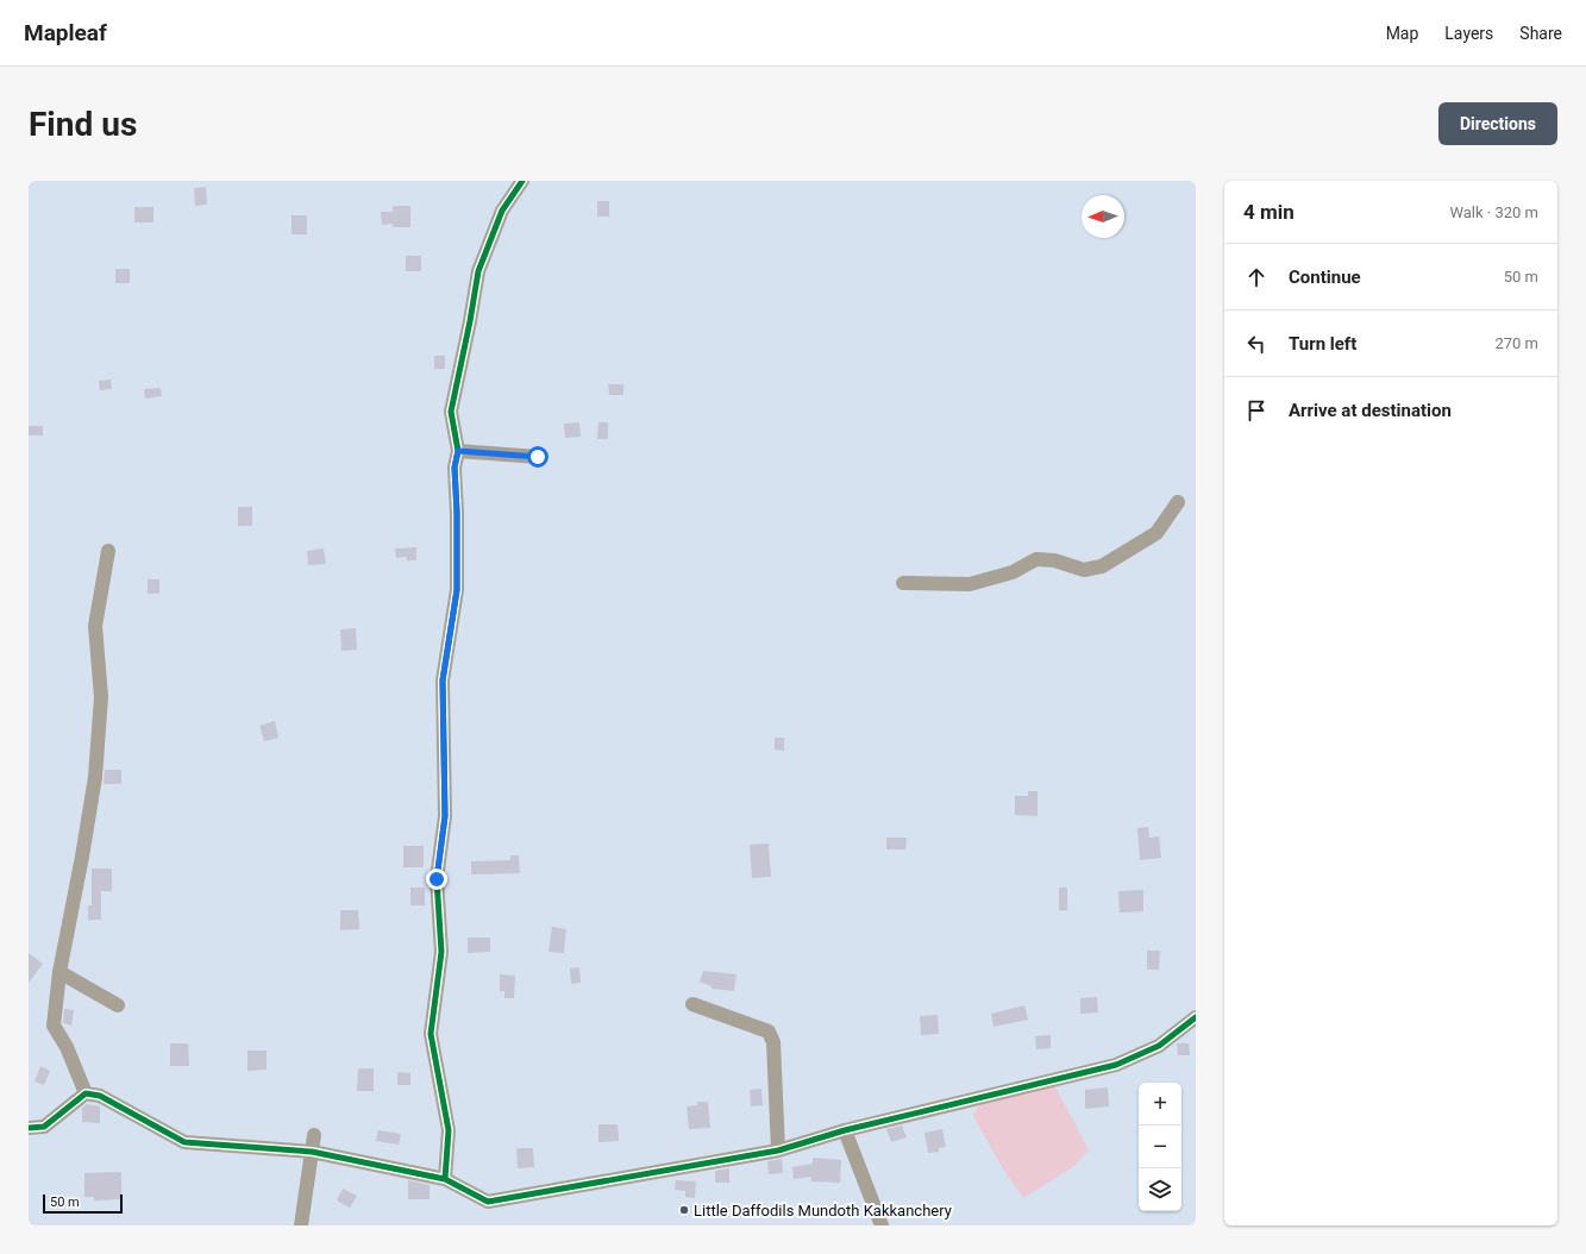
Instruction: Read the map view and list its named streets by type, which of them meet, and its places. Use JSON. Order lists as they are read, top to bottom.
{
  "places": ["Little Daffodils Mundoth Kakkanchery"],
  "scale_bar": "50 m",
  "north": "left",
  "page": {
    "header": "Mapleaf",
    "nav": ["Map", "Layers", "Share"],
    "buttons": "Directions",
    "title": "Find us",
    "heading": ["4 min", "Walk · 320 m"],
    "list": [
      ["Continue", "50 m"],
      ["Turn left", "270 m"],
      "Arrive at destination"
    ],
    "map_buttons": ["+", "−"],
    "scale": "50 m"
  }
}
